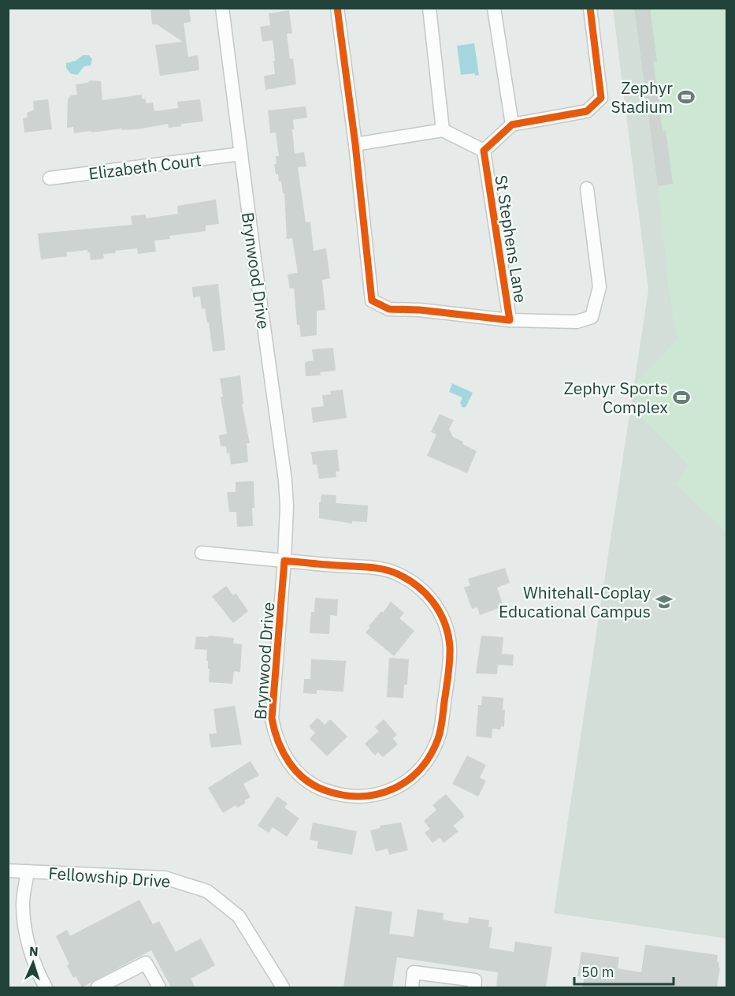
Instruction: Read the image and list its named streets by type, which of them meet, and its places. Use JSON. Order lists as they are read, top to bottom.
{
  "streets": {
    "street": [
      "Elizabeth Court",
      "St Stephens Lane",
      "Brynwood Drive",
      "Fellowship Drive"
    ]
  },
  "crossings": [
    ["Elizabeth Court", "Brynwood Drive"]
  ],
  "places": {
    "sports": ["Zephyr Stadium", "Zephyr Sports Complex"],
    "school or university": ["Whitehall-Coplay Educational Campus"]
  },
  "scale_bar": "50 m",
  "north": "top"
}
